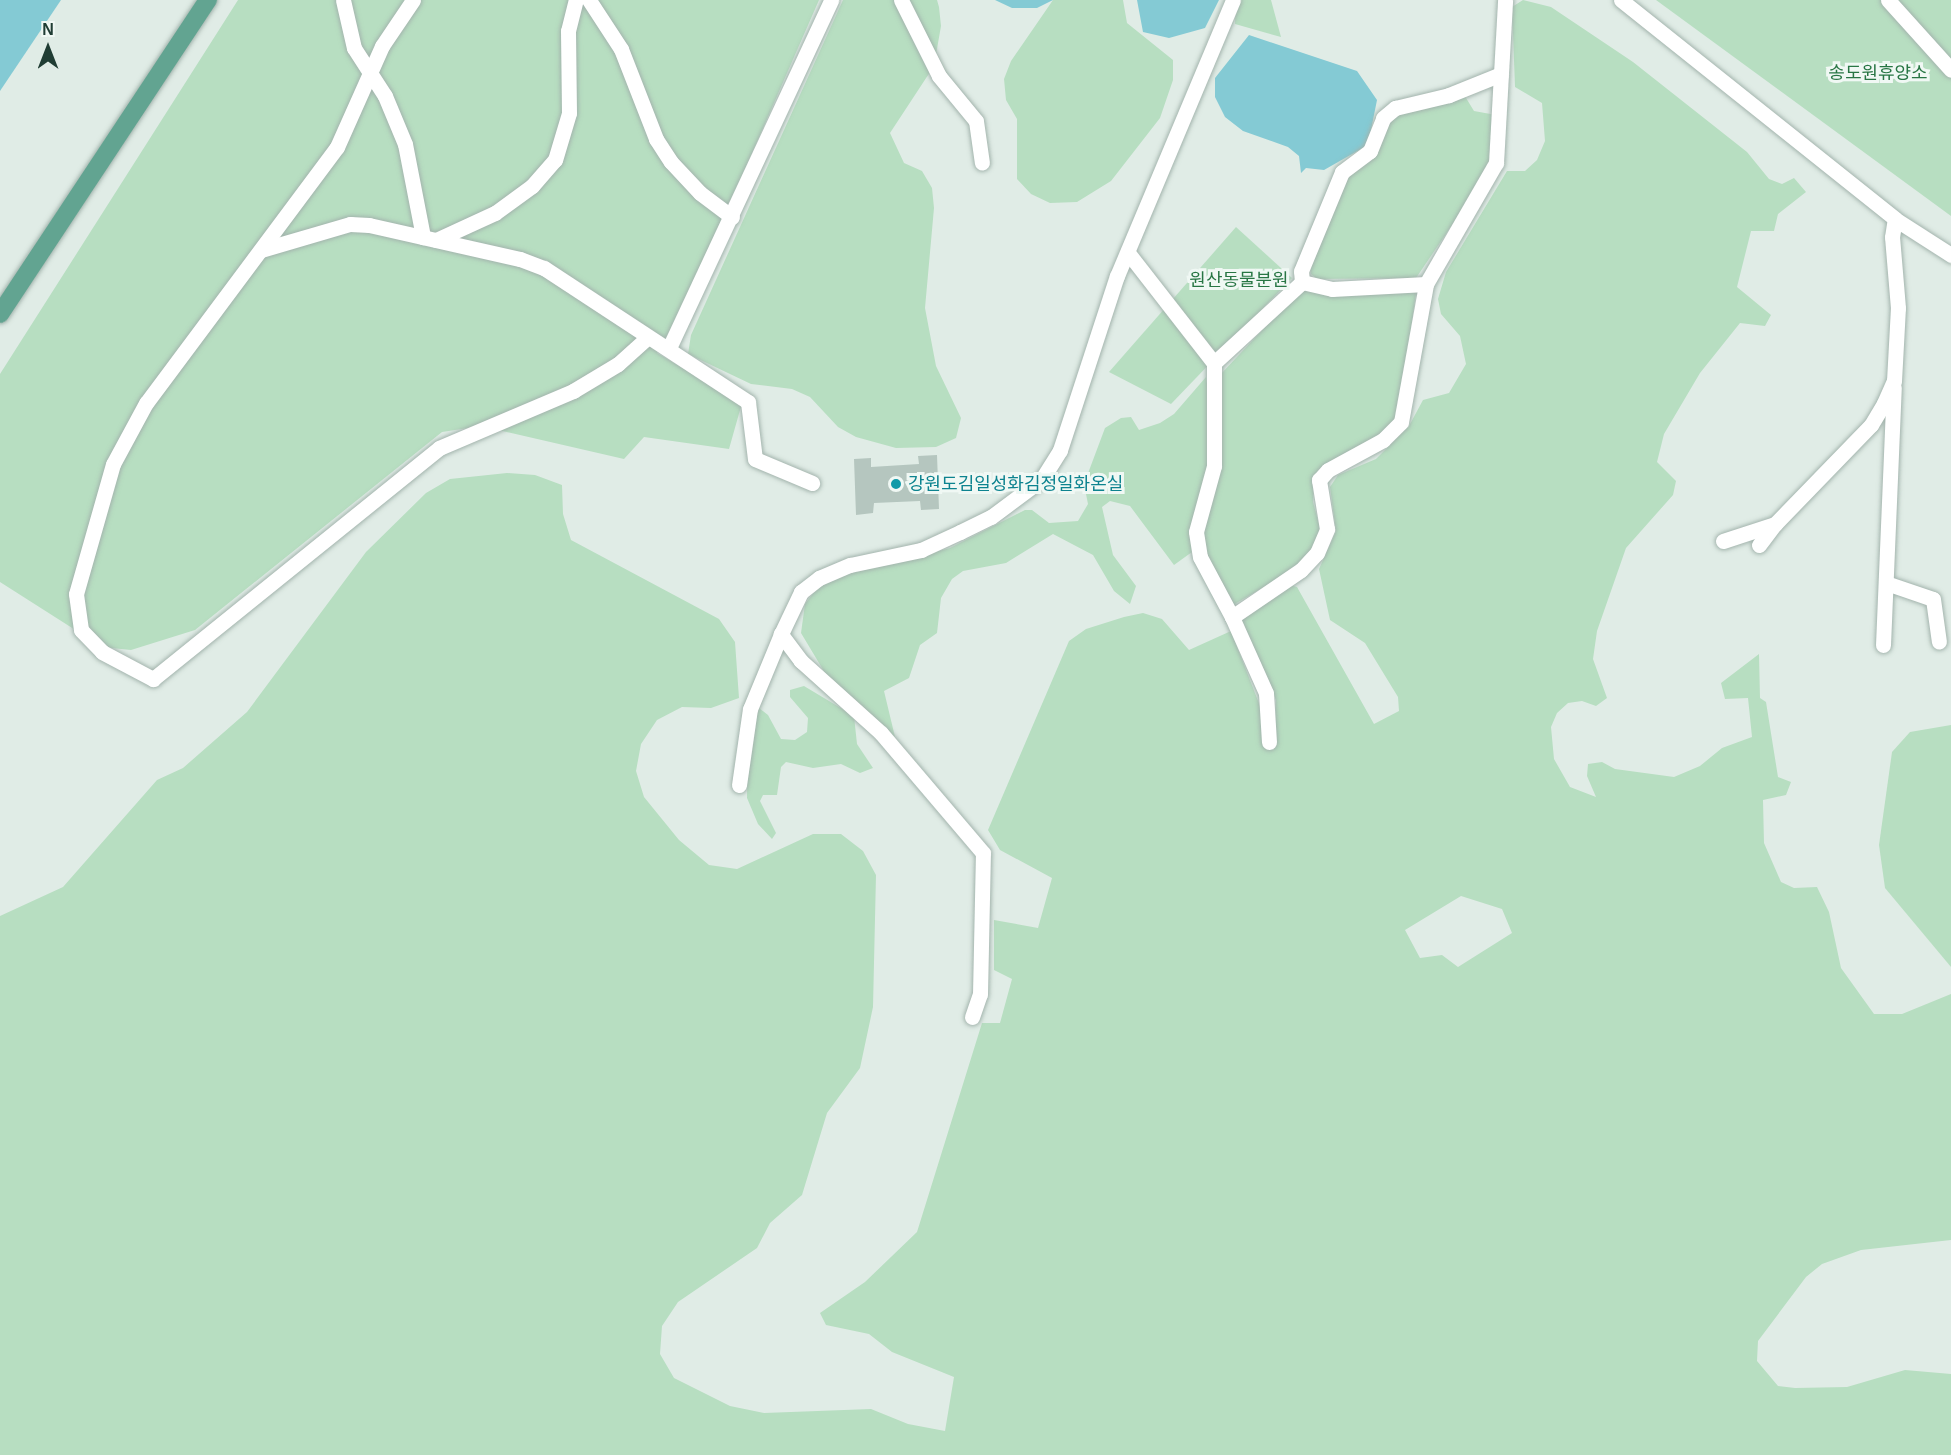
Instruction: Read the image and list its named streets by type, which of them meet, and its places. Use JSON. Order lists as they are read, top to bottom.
{
  "parks": ["송도원휴양소", "원산동물분원"],
  "places": ["강원도김일성화김정일화온실"],
  "north": "top"
}
